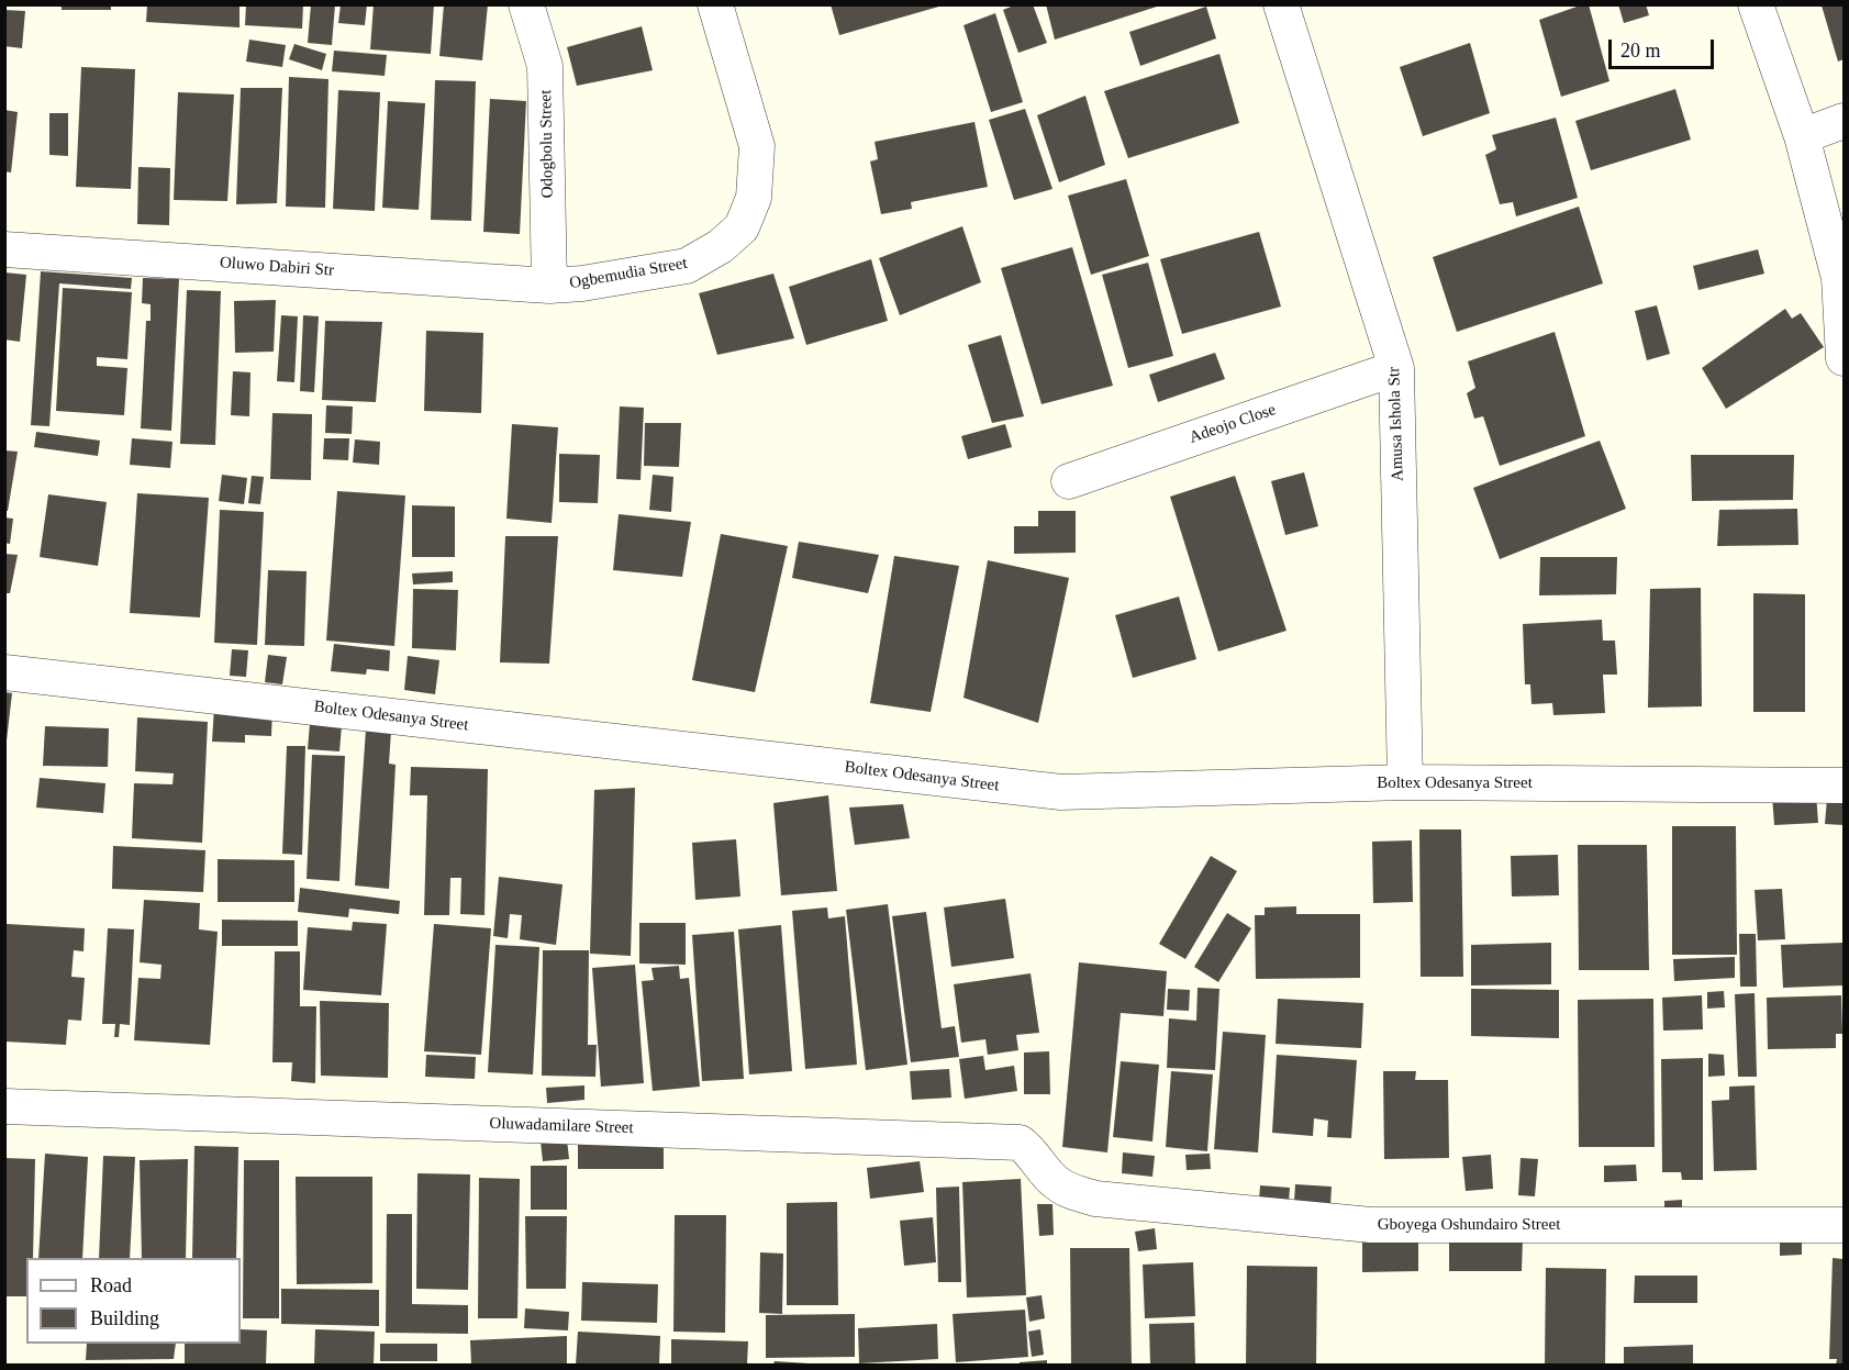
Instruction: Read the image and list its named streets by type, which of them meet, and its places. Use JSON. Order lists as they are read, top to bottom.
{
  "streets": {
    "street": [
      "Odogbolu Street",
      "Oluwo Dabiri Str",
      "Ogbemudia Street",
      "Adeojo Close",
      "Amusa Ishola Str",
      "Boltex Odesanya Street",
      "Oluwadamilare Street",
      "Gboyega Oshundairo Street"
    ]
  },
  "crossings": [
    ["Odogbolu Street", "Oluwo Dabiri Str"],
    ["Odogbolu Street", "Ogbemudia Street"],
    ["Oluwo Dabiri Str", "Ogbemudia Street"],
    ["Adeojo Close", "Amusa Ishola Str"],
    ["Amusa Ishola Str", "Boltex Odesanya Street"],
    ["Oluwadamilare Street", "Gboyega Oshundairo Street"]
  ],
  "legend": ["Road", "Building"],
  "scale_bar": "20 m"
}
